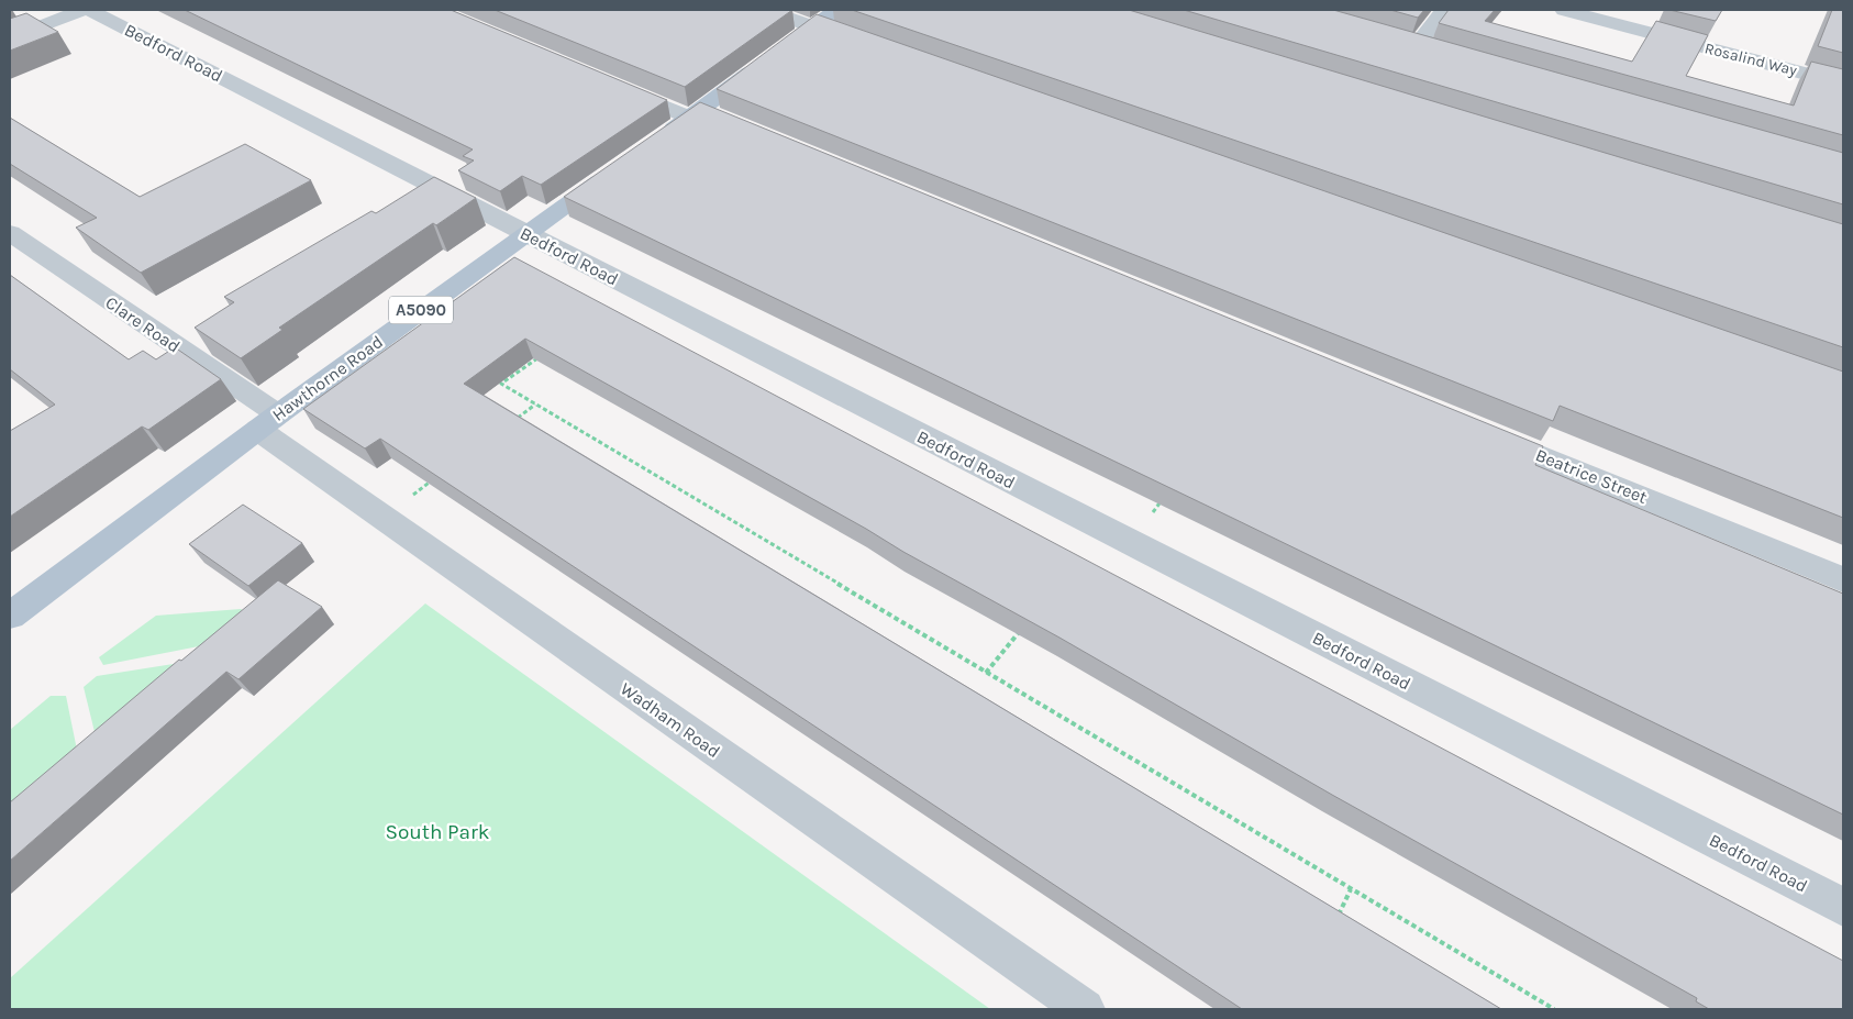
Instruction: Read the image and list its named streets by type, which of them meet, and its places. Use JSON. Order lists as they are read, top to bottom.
{
  "streets": {
    "main road": ["A5090", "Hawthorne Road"],
    "street": [
      "Bedford Road",
      "Rosalind Way",
      "Clare Road",
      "Beatrice Street",
      "Wadham Road"
    ]
  },
  "crossings": [
    ["Bedford Road", "Hawthorne Road"],
    ["Clare Road", "Hawthorne Road"],
    ["Clare Road", "Wadham Road"],
    ["Hawthorne Road", "Wadham Road"]
  ],
  "parks": ["South Park"]
}
